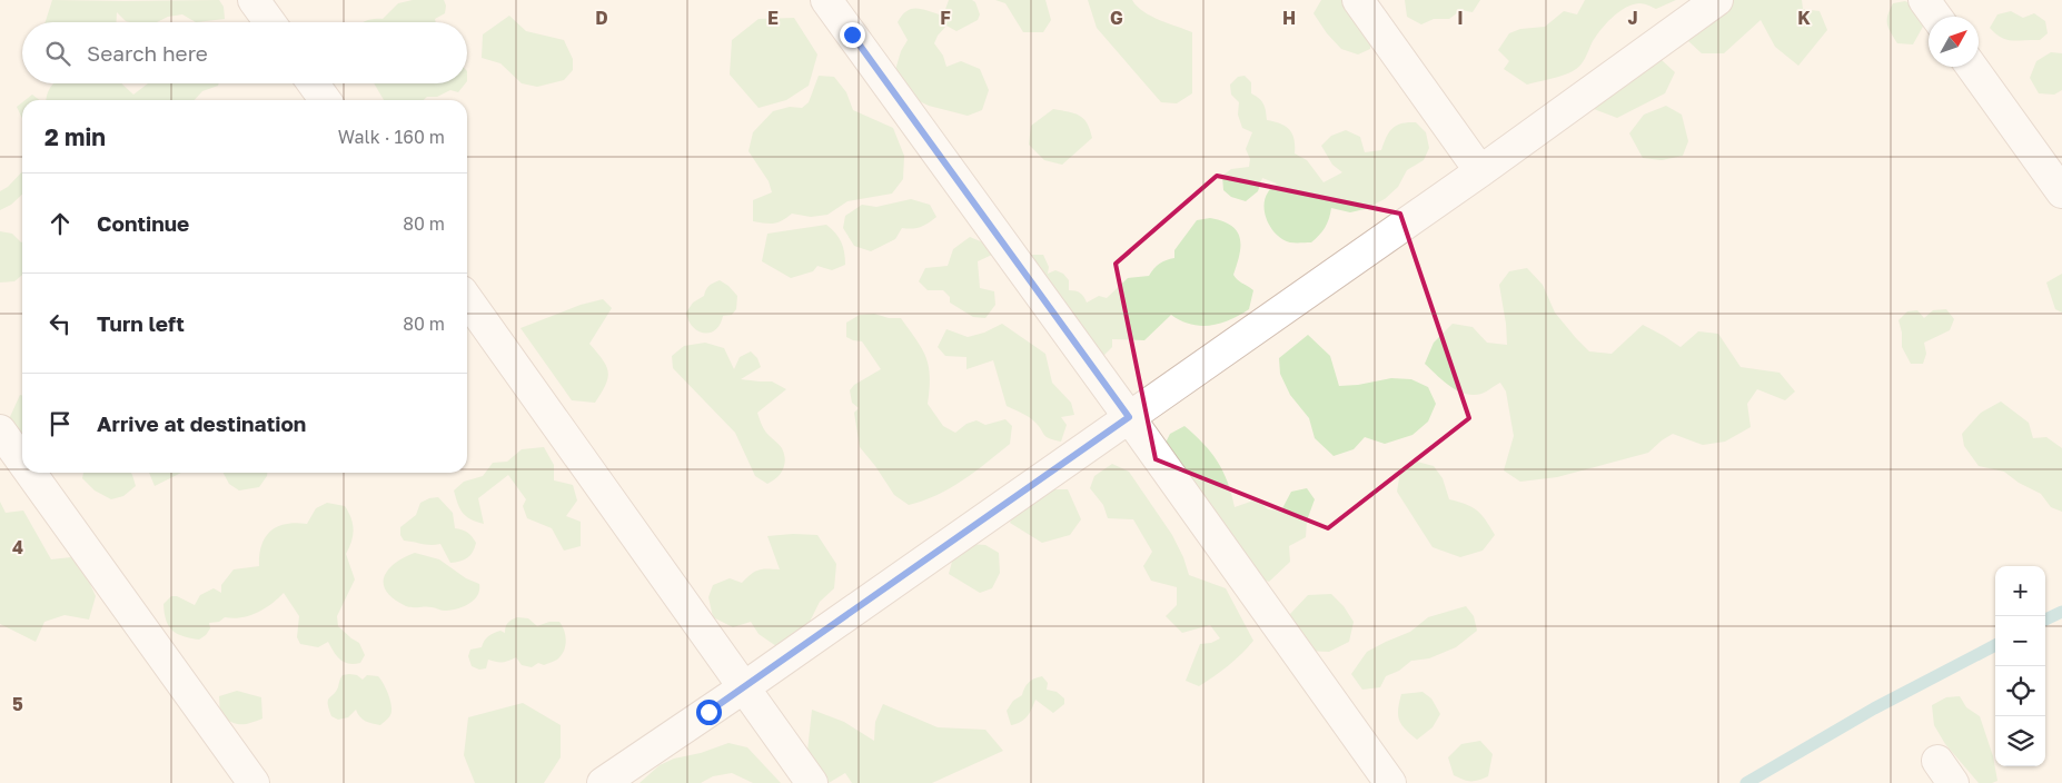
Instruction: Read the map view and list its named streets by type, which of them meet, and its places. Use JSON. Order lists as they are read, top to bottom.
{
  "north": "top right",
  "page": {
    "search": "Search here",
    "heading": ["2 min", "Walk · 160 m"],
    "list": [
      ["Continue", "80 m"],
      ["Turn left", "80 m"],
      "Arrive at destination"
    ],
    "map_buttons": ["+", "−"]
  },
  "grid": {
    "columns": [
      "D",
      "E",
      "F",
      "G",
      "H",
      "I",
      "J",
      "K"
    ],
    "rows": ["4", "5"]
  }
}
